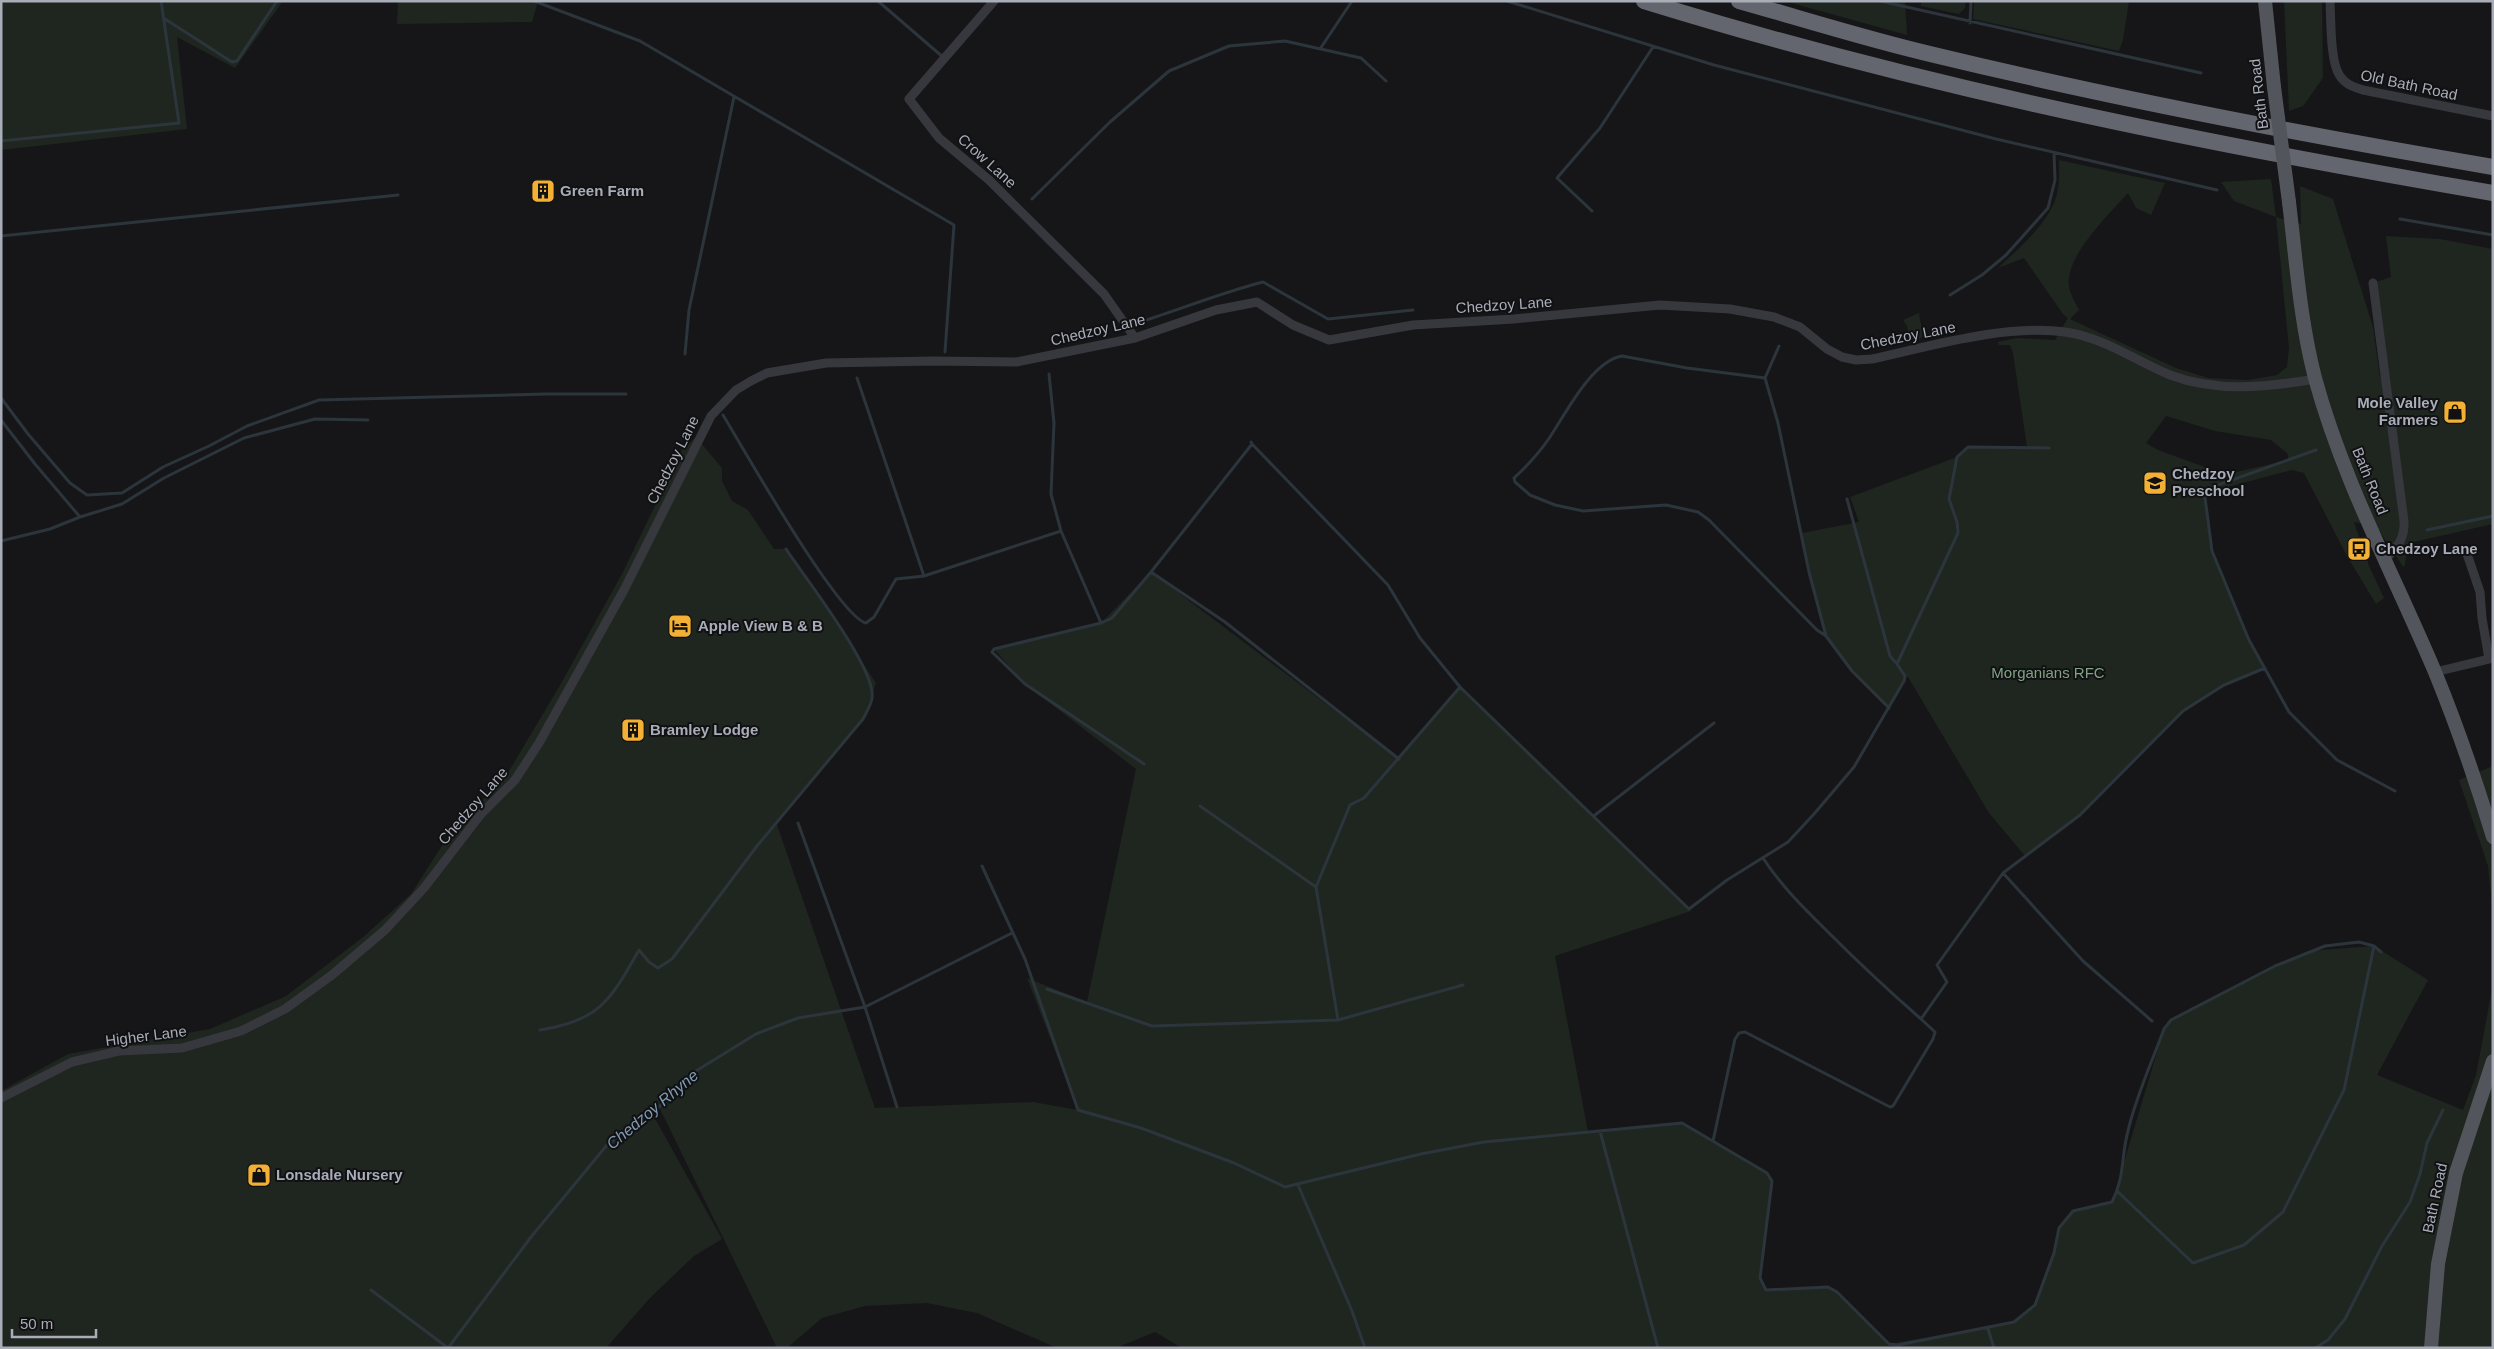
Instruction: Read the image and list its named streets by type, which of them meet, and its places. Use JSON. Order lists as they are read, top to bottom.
{
  "streets": {
    "main road": ["Bath Road"],
    "street": [
      "Old Bath Road",
      "Crow Lane",
      "Chedzoy Lane",
      "Higher Lane"
    ]
  },
  "crossings": [
    ["Bath Road", "Chedzoy Lane"],
    ["Crow Lane", "Chedzoy Lane"],
    ["Chedzoy Lane", "Higher Lane"]
  ],
  "water": ["Chedzoy Rhyne"],
  "parks": ["Morganians RFC"],
  "places": {
    "building": ["Green Farm", "Bramley Lodge"],
    "shop": ["Mole Valley Farmers", "Lonsdale Nursery"],
    "school or university": ["Chedzoy Preschool"],
    "bus stop": ["Chedzoy Lane"],
    "hotel": ["Apple View B & B"]
  },
  "scale_bar": "50 m"
}
